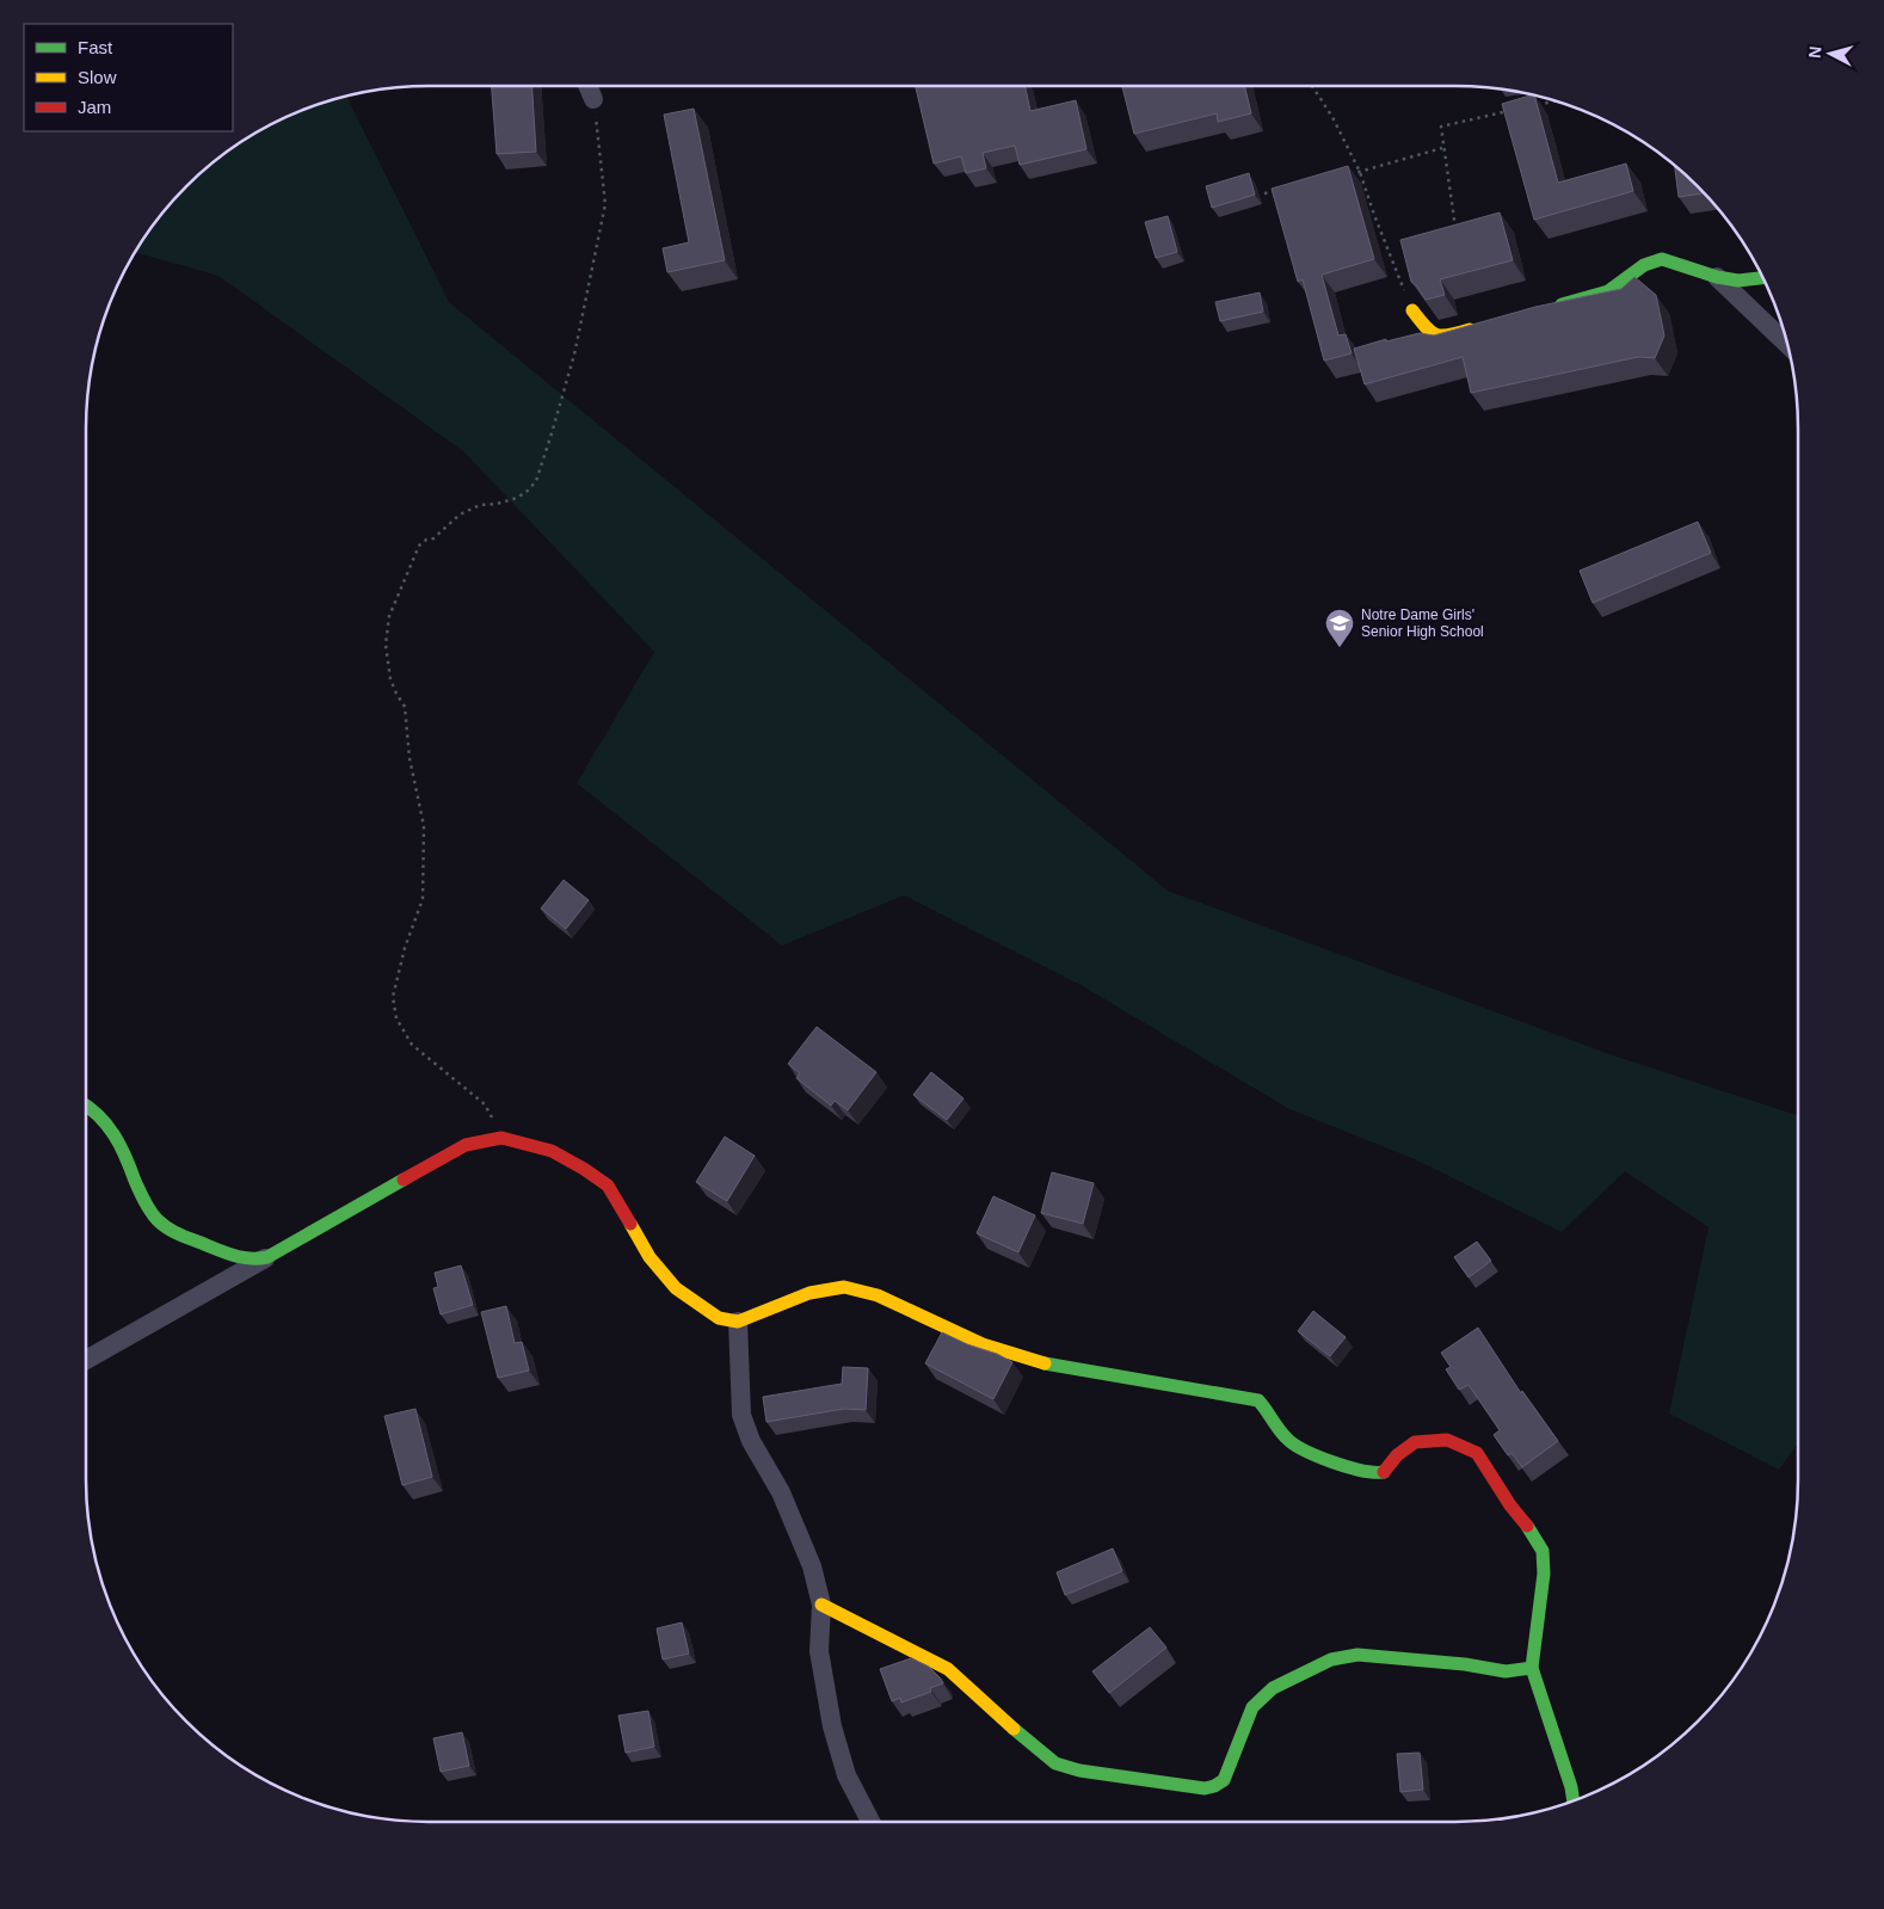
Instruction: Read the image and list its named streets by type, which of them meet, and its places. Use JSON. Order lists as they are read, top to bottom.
{
  "places": {
    "school or university": ["Notre Dame Girls' Senior High School"]
  },
  "legend": ["Fast", "Slow", "Jam"],
  "north": "left"
}
